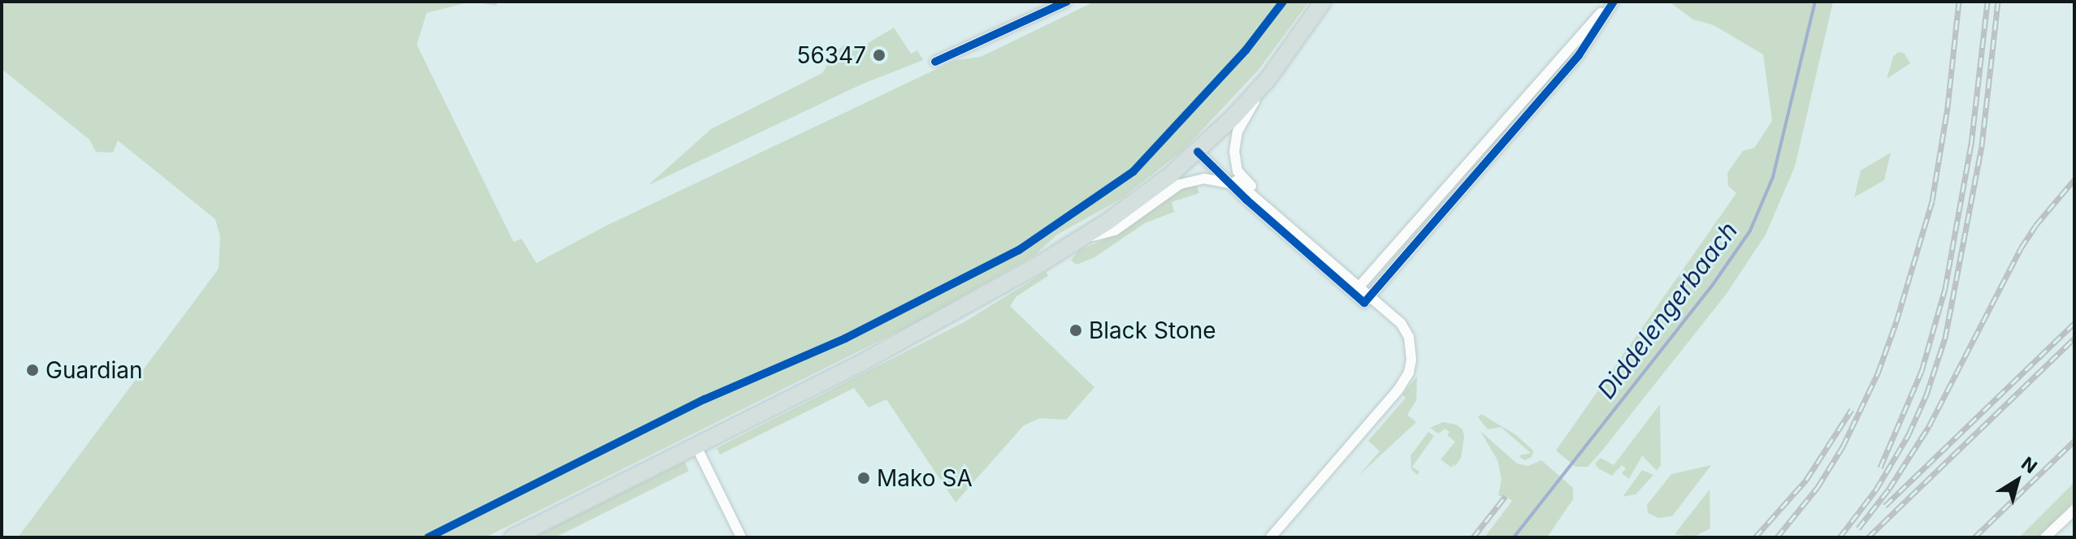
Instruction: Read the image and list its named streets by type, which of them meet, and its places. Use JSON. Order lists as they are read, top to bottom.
{
  "water": ["Diddelengerbaach"],
  "places": [
    "56347",
    "Black Stone",
    "Guardian",
    "Mako SA"
  ],
  "north": "top right"
}
